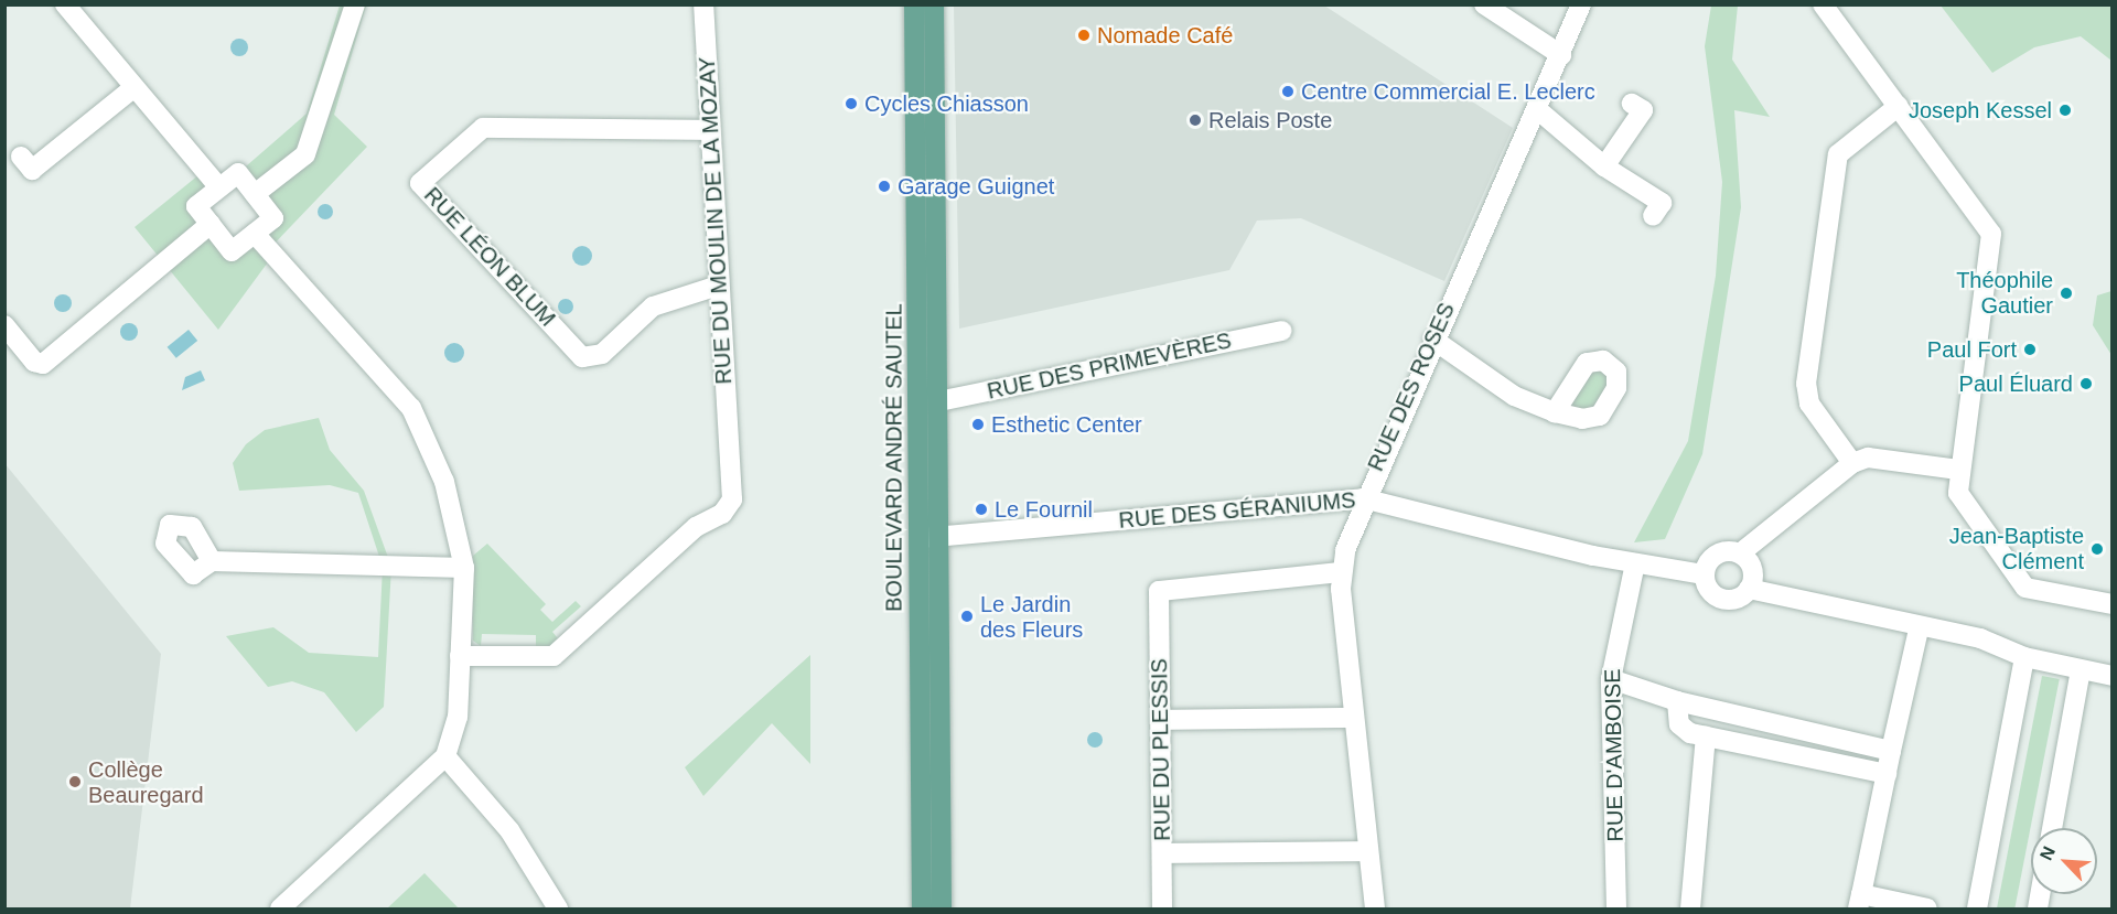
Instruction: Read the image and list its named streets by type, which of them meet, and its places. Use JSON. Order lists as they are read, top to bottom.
{
  "streets": {
    "main road": ["BOULEVARD ANDRÉ SAUTEL"],
    "street": [
      "RUE DU MOULIN DE LA MOZAY",
      "RUE LÉON BLUM",
      "RUE DES PRIMEVÈRES",
      "RUE DES ROSES",
      "RUE DES GÉRANIUMS",
      "RUE DU PLESSIS",
      "RUE D'AMBOISE"
    ]
  },
  "crossings": [
    ["RUE DU MOULIN DE LA MOZAY", "RUE LÉON BLUM"],
    ["RUE DES PRIMEVÈRES", "BOULEVARD ANDRÉ SAUTEL"],
    ["RUE DES ROSES", "RUE DES GÉRANIUMS"],
    ["RUE DES ROSES", "RUE DU PLESSIS"],
    ["BOULEVARD ANDRÉ SAUTEL", "RUE DES GÉRANIUMS"],
    ["RUE DES GÉRANIUMS", "RUE D'AMBOISE"]
  ],
  "places": [
    "Nomade Café",
    "Centre Commercial E. Leclerc",
    "Cycles Chiasson",
    "Joseph Kessel",
    "Relais Poste",
    "Garage Guignet",
    "Théophile Gautier",
    "Paul Fort",
    "Paul Éluard",
    "Esthetic Center",
    "Le Fournil",
    "Jean-Baptiste Clément",
    "Le Jardin des Fleurs",
    "Collège Beauregard"
  ],
  "north": "top left"
}
